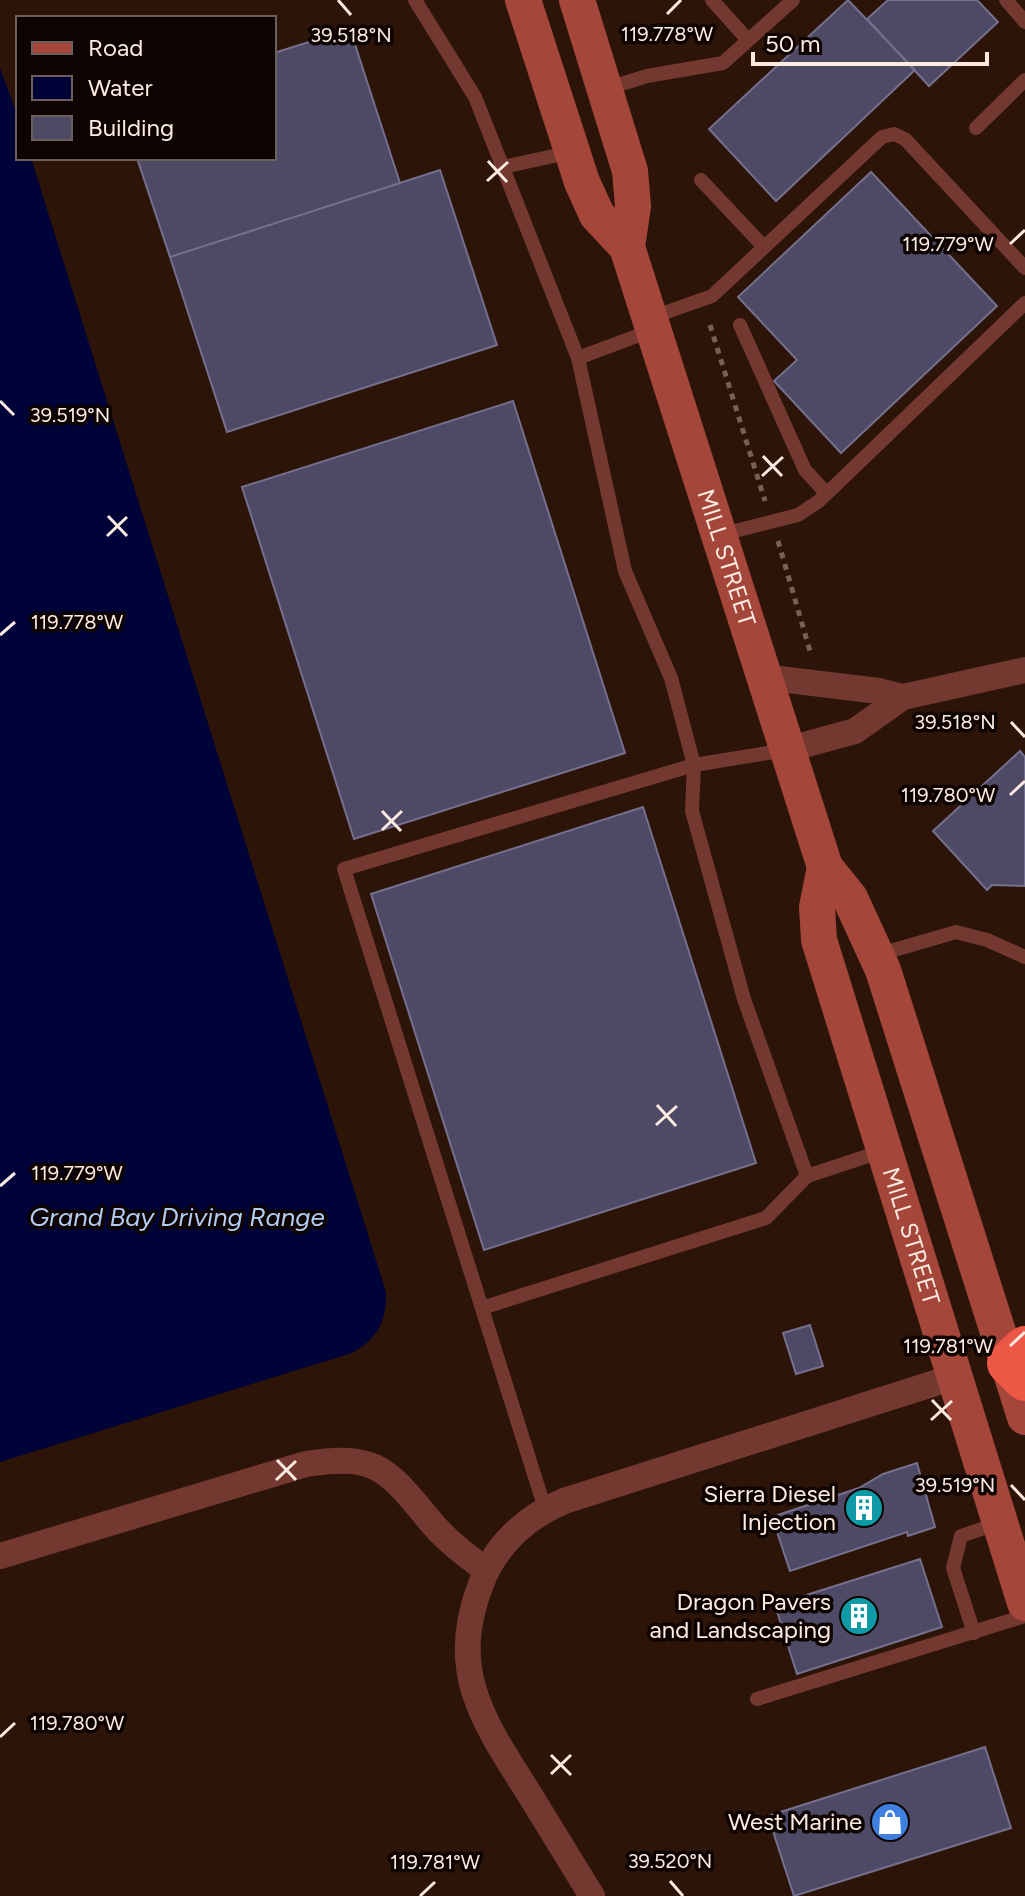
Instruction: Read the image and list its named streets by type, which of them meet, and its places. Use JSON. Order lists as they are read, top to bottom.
{
  "streets": {
    "main road": ["MILL STREET"]
  },
  "water": ["Grand Bay Driving Range"],
  "places": {
    "building": ["Sierra Diesel Injection", "Dragon Pavers and Landscaping"],
    "shop": ["West Marine"]
  },
  "legend": ["Road", "Water", "Building"],
  "scale_bar": "50 m",
  "coordinates": [
    "119.778°W",
    "39.518°N",
    "119.779°W",
    "39.519°N",
    "119.780°W",
    "119.781°W",
    "39.520°N"
  ]
}
